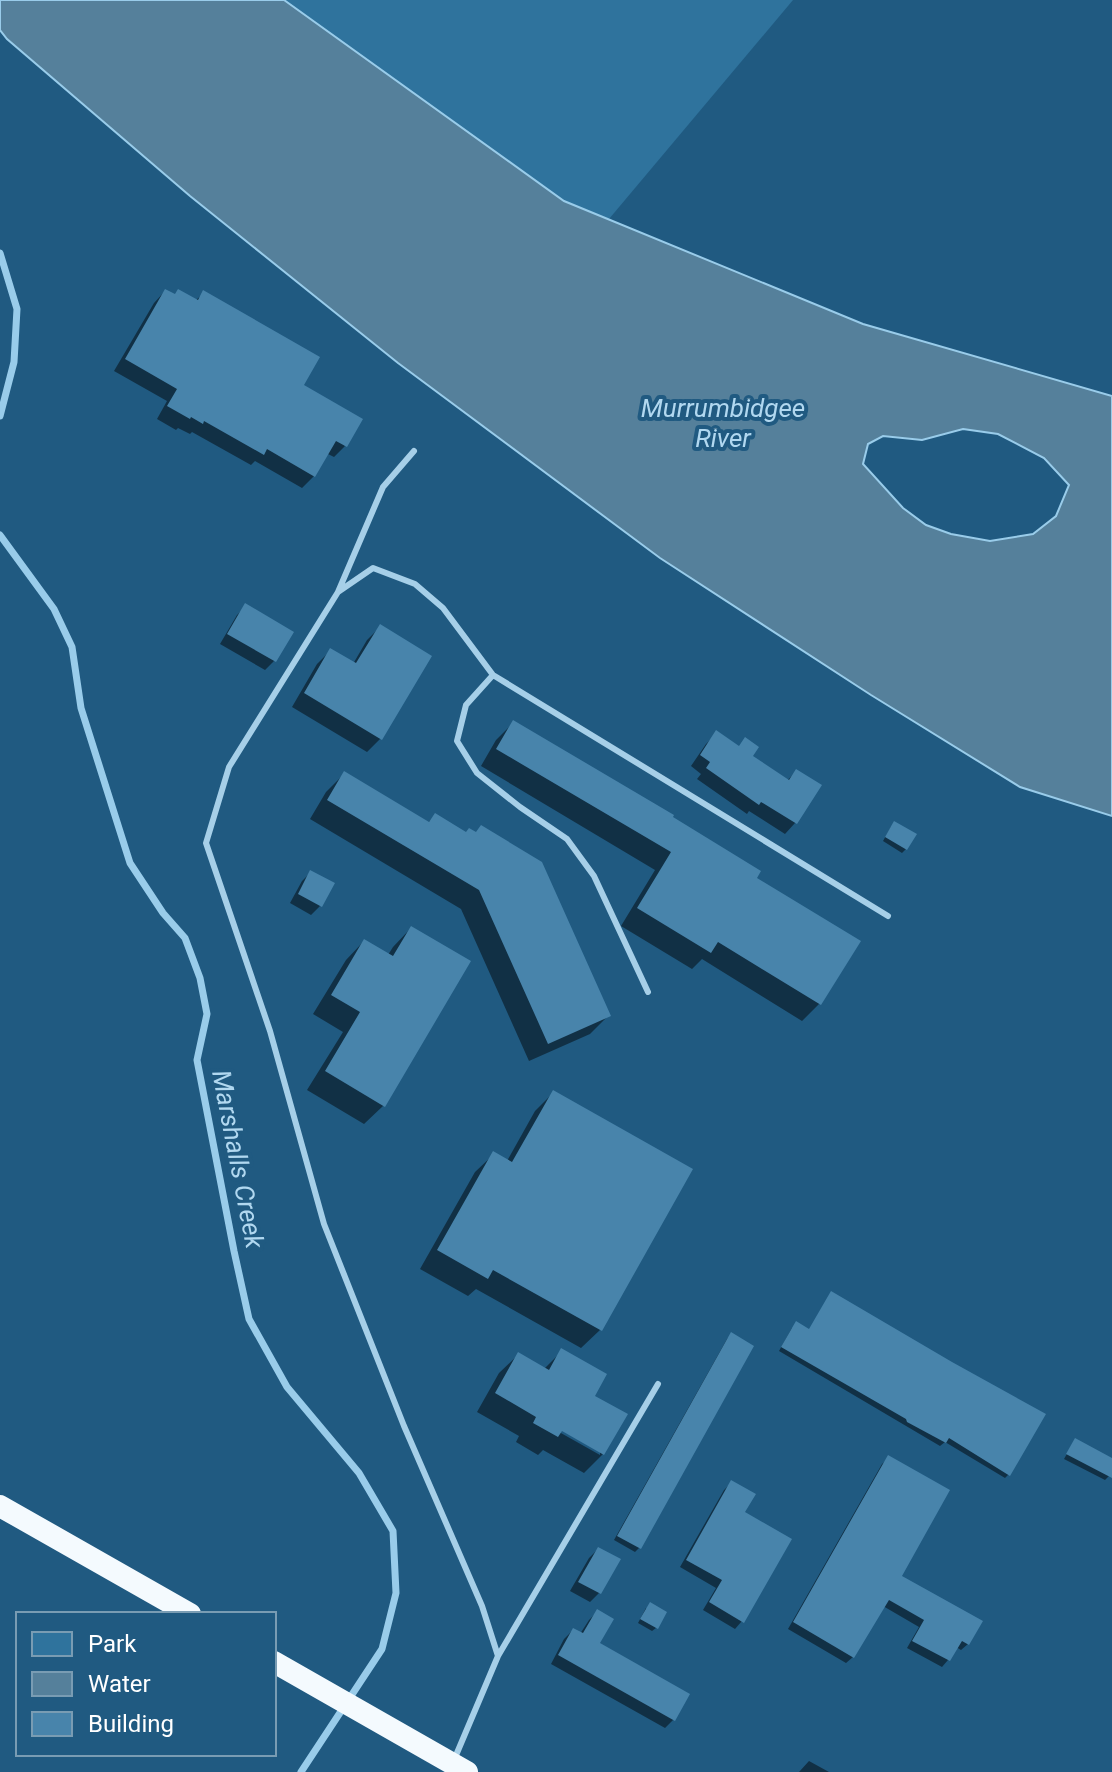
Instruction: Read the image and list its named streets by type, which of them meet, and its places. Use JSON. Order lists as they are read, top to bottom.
{
  "water": ["Murrumbidgee River", "Marshalls Creek"],
  "legend": ["Park", "Water", "Building"]
}
